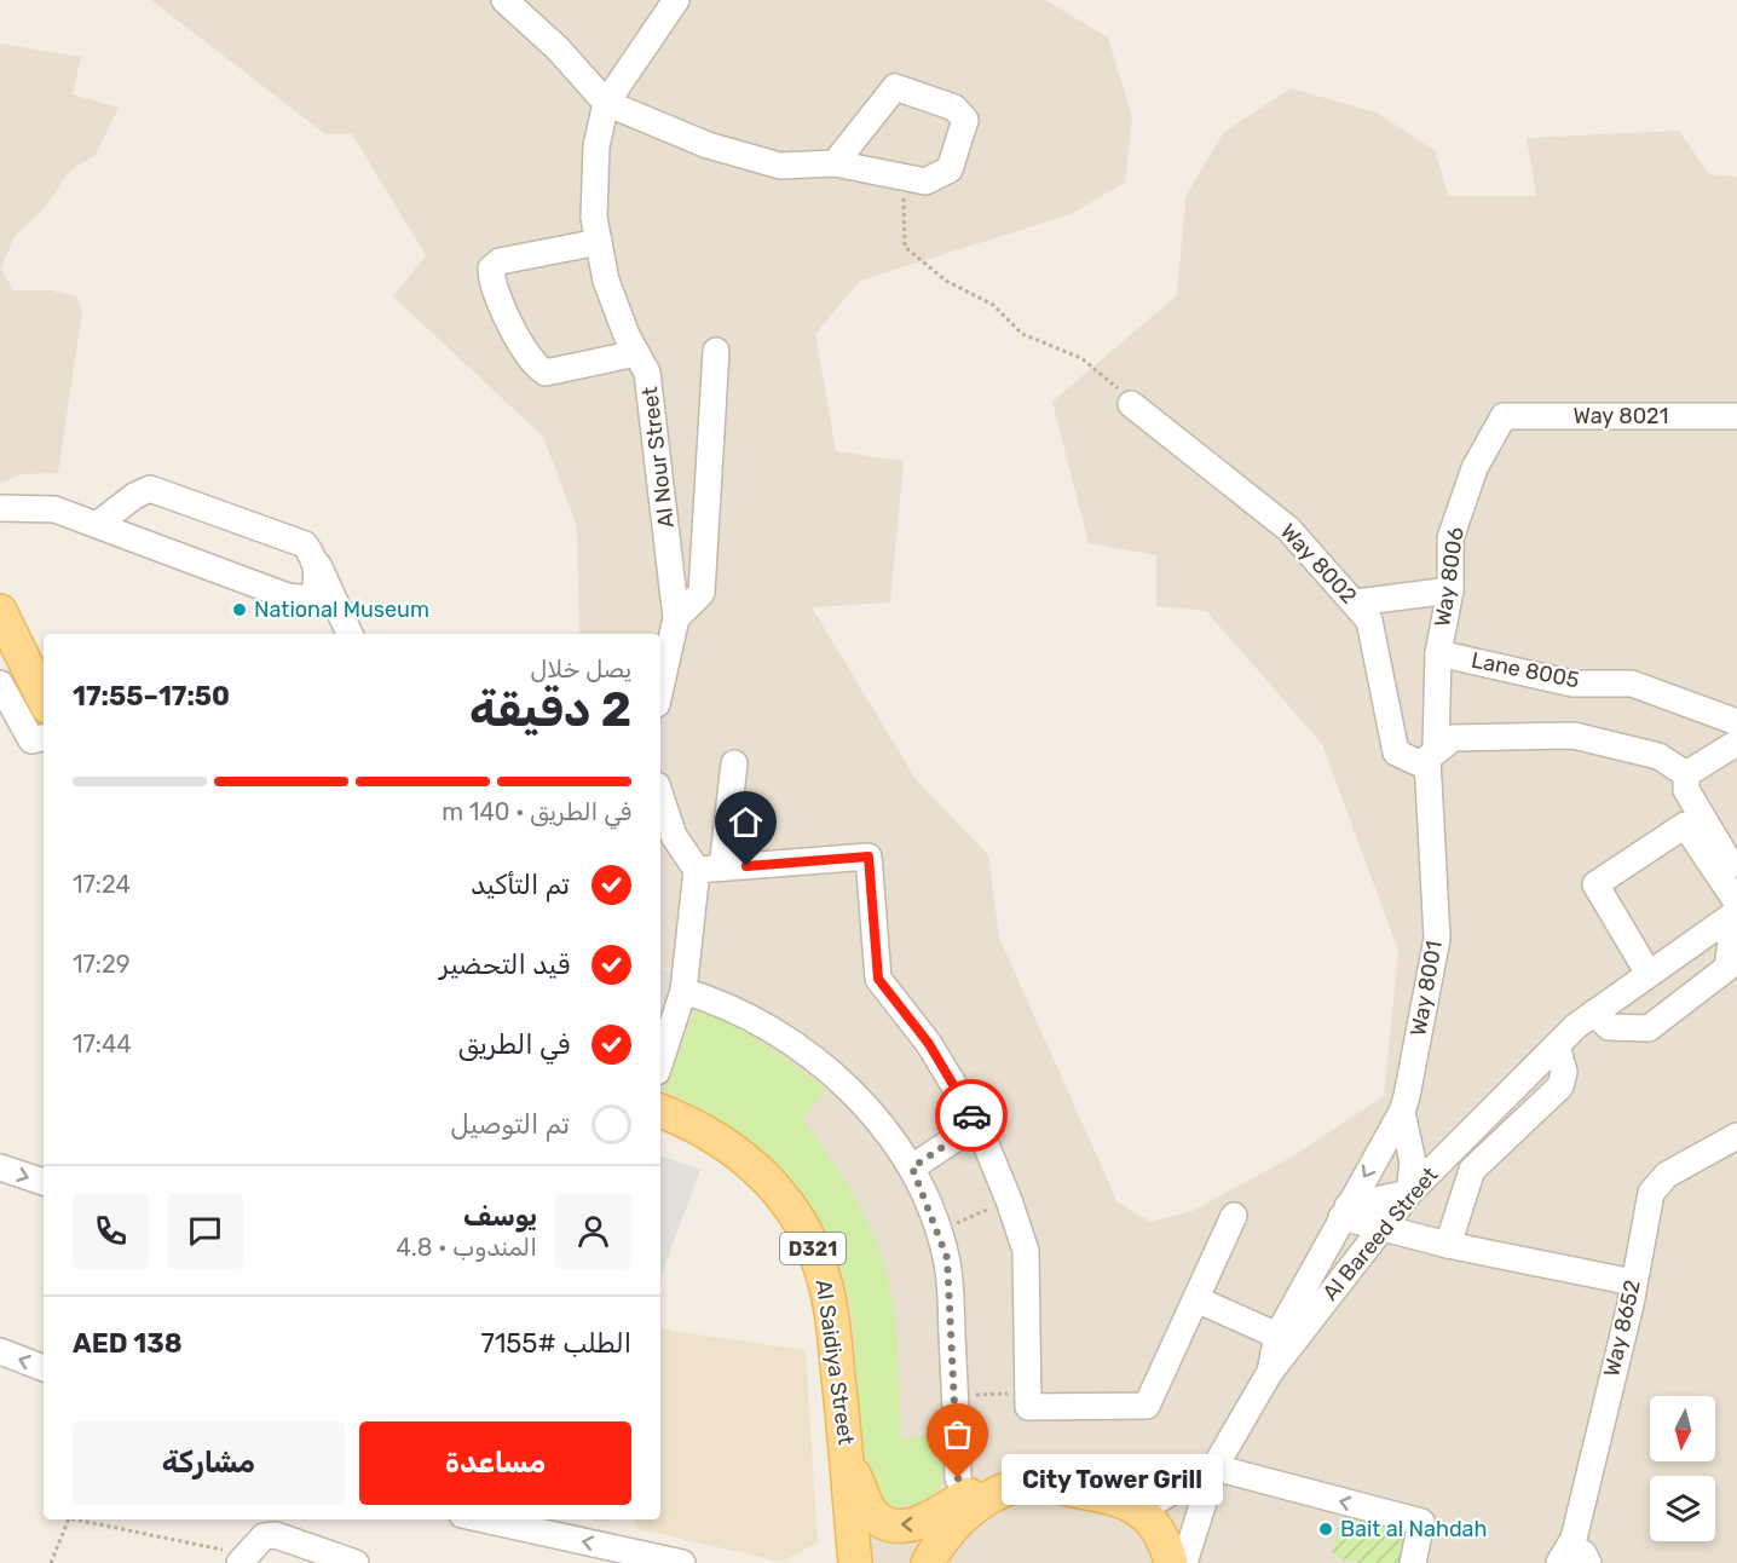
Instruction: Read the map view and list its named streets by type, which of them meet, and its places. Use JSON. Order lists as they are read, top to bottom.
{
  "streets": {
    "main road": ["D321", "Al Saidiya Street"],
    "street": [
      "Al Nour Street",
      "Way 8002",
      "Way 8006",
      "Lane 8005",
      "Way 8001",
      "Al Bareed Street",
      "Way 8652"
    ]
  },
  "crossings": [
    ["Way 8002", "Way 8006"],
    ["Way 8002", "Way 8001"],
    ["Way 8006", "Lane 8005"],
    ["Way 8006", "Way 8001"],
    ["Way 8001", "Al Bareed Street"],
    ["D321", "Al Saidiya Street"]
  ],
  "places": ["National Museum", "City Tower Grill", "Bait al Nahdah"],
  "north": "bottom",
  "page": {
    "heading": ["2 دقيقة", "يصل خلال", "17:50–17:55"],
    "panel": [
      "يوسف",
      "المندوب · 4.8",
      "الطلب #7155",
      "AED 138"
    ],
    "bar": "في الطريق · 140 m",
    "list": [
      ["تم التأكيد", "17:24"],
      ["قيد التحضير", "17:29"],
      ["في الطريق", "17:44"],
      "تم التوصيل"
    ],
    "buttons": ["مساعدة", "مشاركة"],
    "bubble": "City Tower Grill"
  }
}
